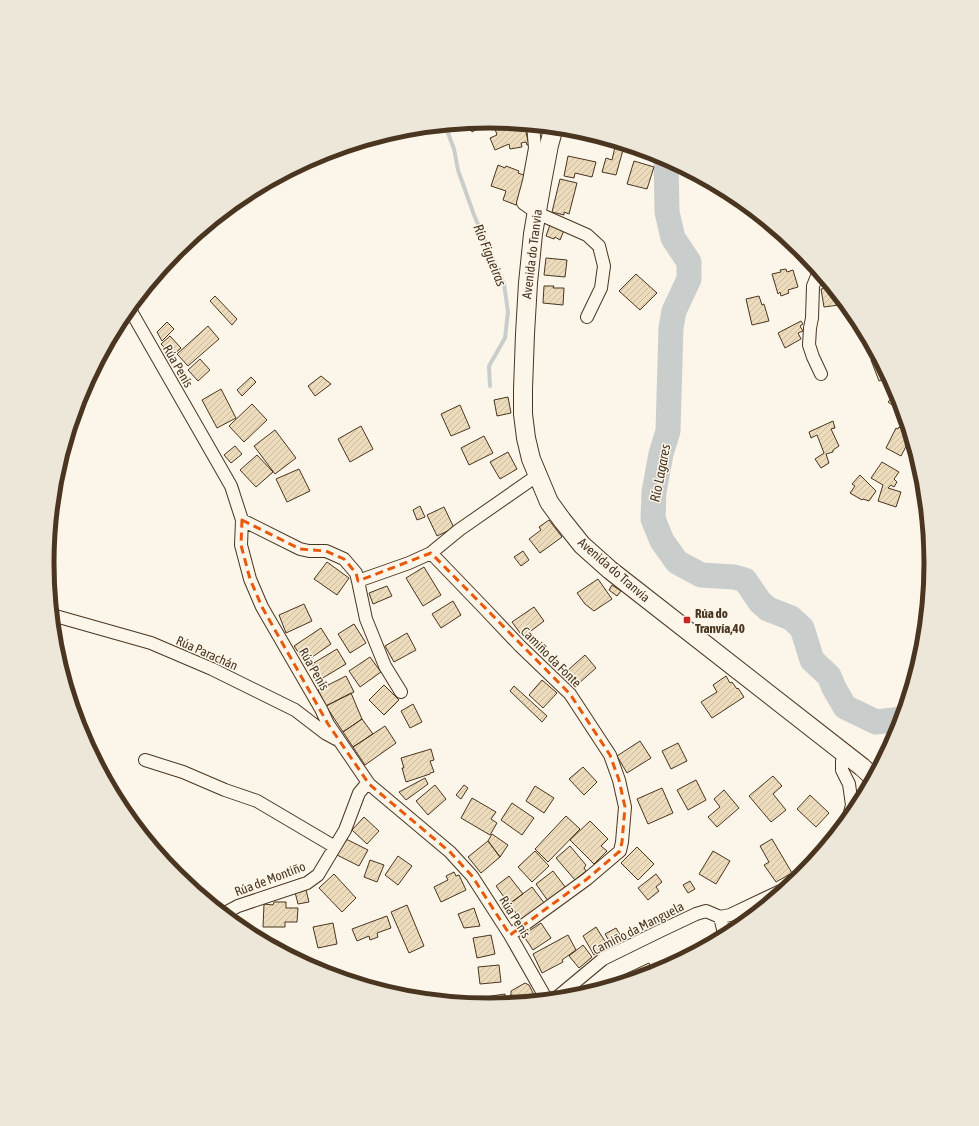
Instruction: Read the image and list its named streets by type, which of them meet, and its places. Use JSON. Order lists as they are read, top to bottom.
{
  "streets": {
    "main road": ["Avenida do Tranvia"],
    "street": [
      "Rúa Penís",
      "Rúa Parachán",
      "Camiño da Fonte",
      "Rúa de Montiño",
      "Camiño da Manguela"
    ]
  },
  "crossings": [
    ["Rúa Penís", "Rúa Parachán"],
    ["Rúa Penís", "Camiño da Fonte"],
    ["Rúa Penís", "Rúa de Montiño"]
  ],
  "water": ["Río Figueiras", "Río Lagares"],
  "places": {
    "transit": ["Rúa do Tranvía,40"]
  }
}
